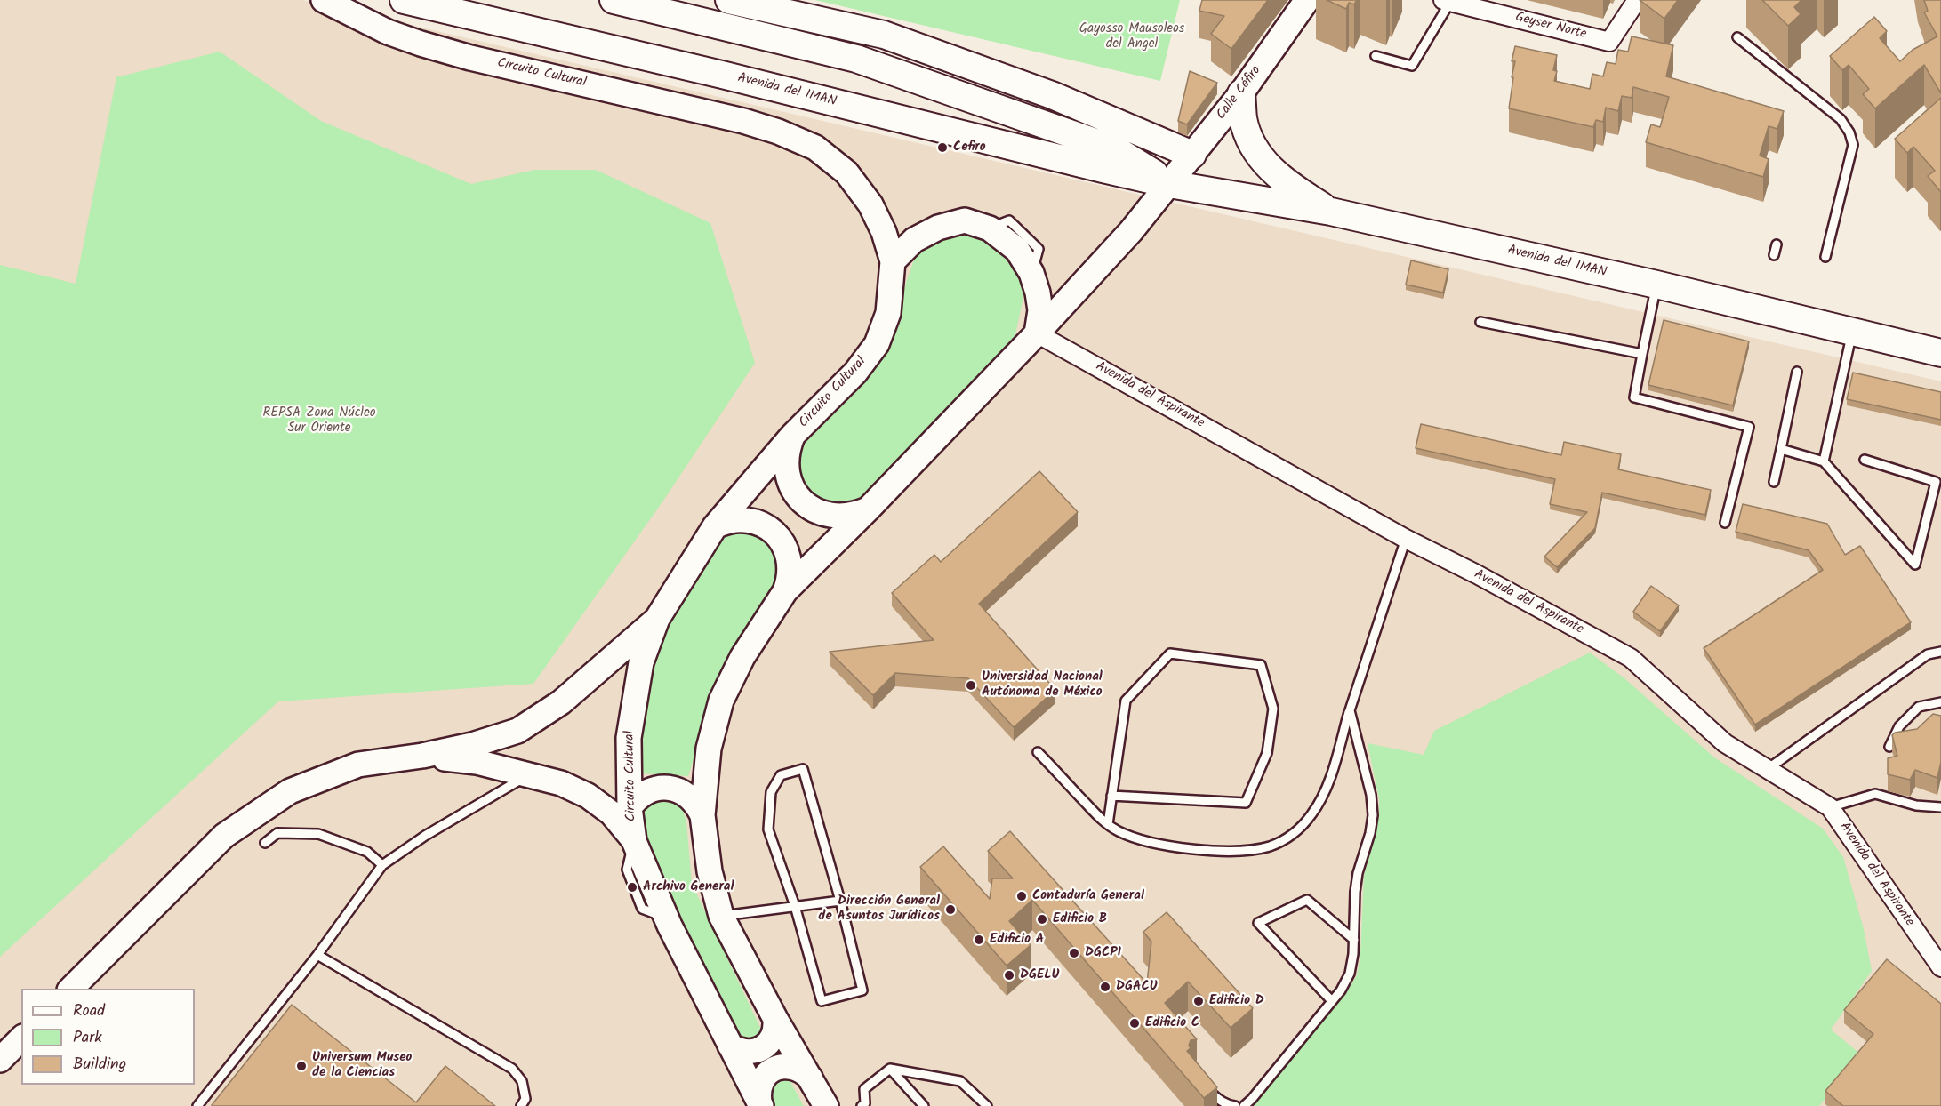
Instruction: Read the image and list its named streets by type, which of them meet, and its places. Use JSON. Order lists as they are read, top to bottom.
{
  "streets": {
    "main road": ["Avenida del IMAN"],
    "street": [
      "Geyser Norte",
      "Circuito Cultural",
      "Calle Céfiro",
      "Avenida del Aspirante"
    ]
  },
  "crossings": [
    ["Avenida del IMAN", "Calle Céfiro"]
  ],
  "parks": ["Gayosso Mausoleos del Angel", "REPSA Zona Núcleo Sur Oriente"],
  "places": [
    "Cefiro",
    "Universidad Nacional Autónoma de México",
    "Archivo General",
    "Contaduría General",
    "Dirección General de Asuntos Jurídicos",
    "Edificio B",
    "Edificio A",
    "DGCPI",
    "DGELU",
    "DGACU",
    "Edificio D",
    "Edificio C",
    "Universum Museo de la Ciencias"
  ],
  "legend": ["Road", "Park", "Building"]
}
